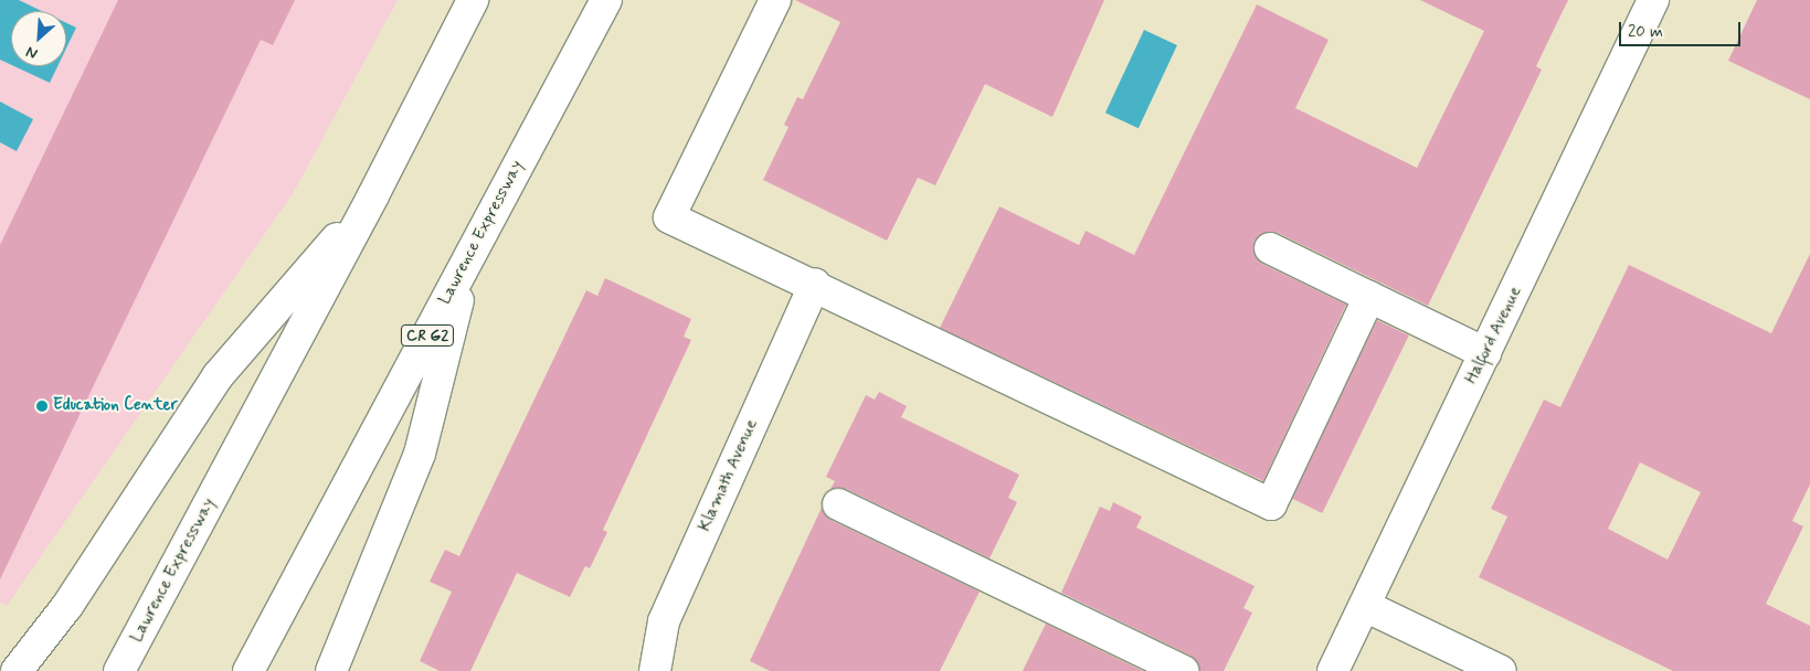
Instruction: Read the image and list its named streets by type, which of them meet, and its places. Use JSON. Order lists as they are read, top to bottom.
{
  "streets": {
    "main road": [
      "Lawrence Expressway",
      "CR G2",
      "Halford Avenue",
      "Klamath Avenue"
    ]
  },
  "places": ["Education Center"],
  "scale_bar": "20 m",
  "north": "bottom left"
}
